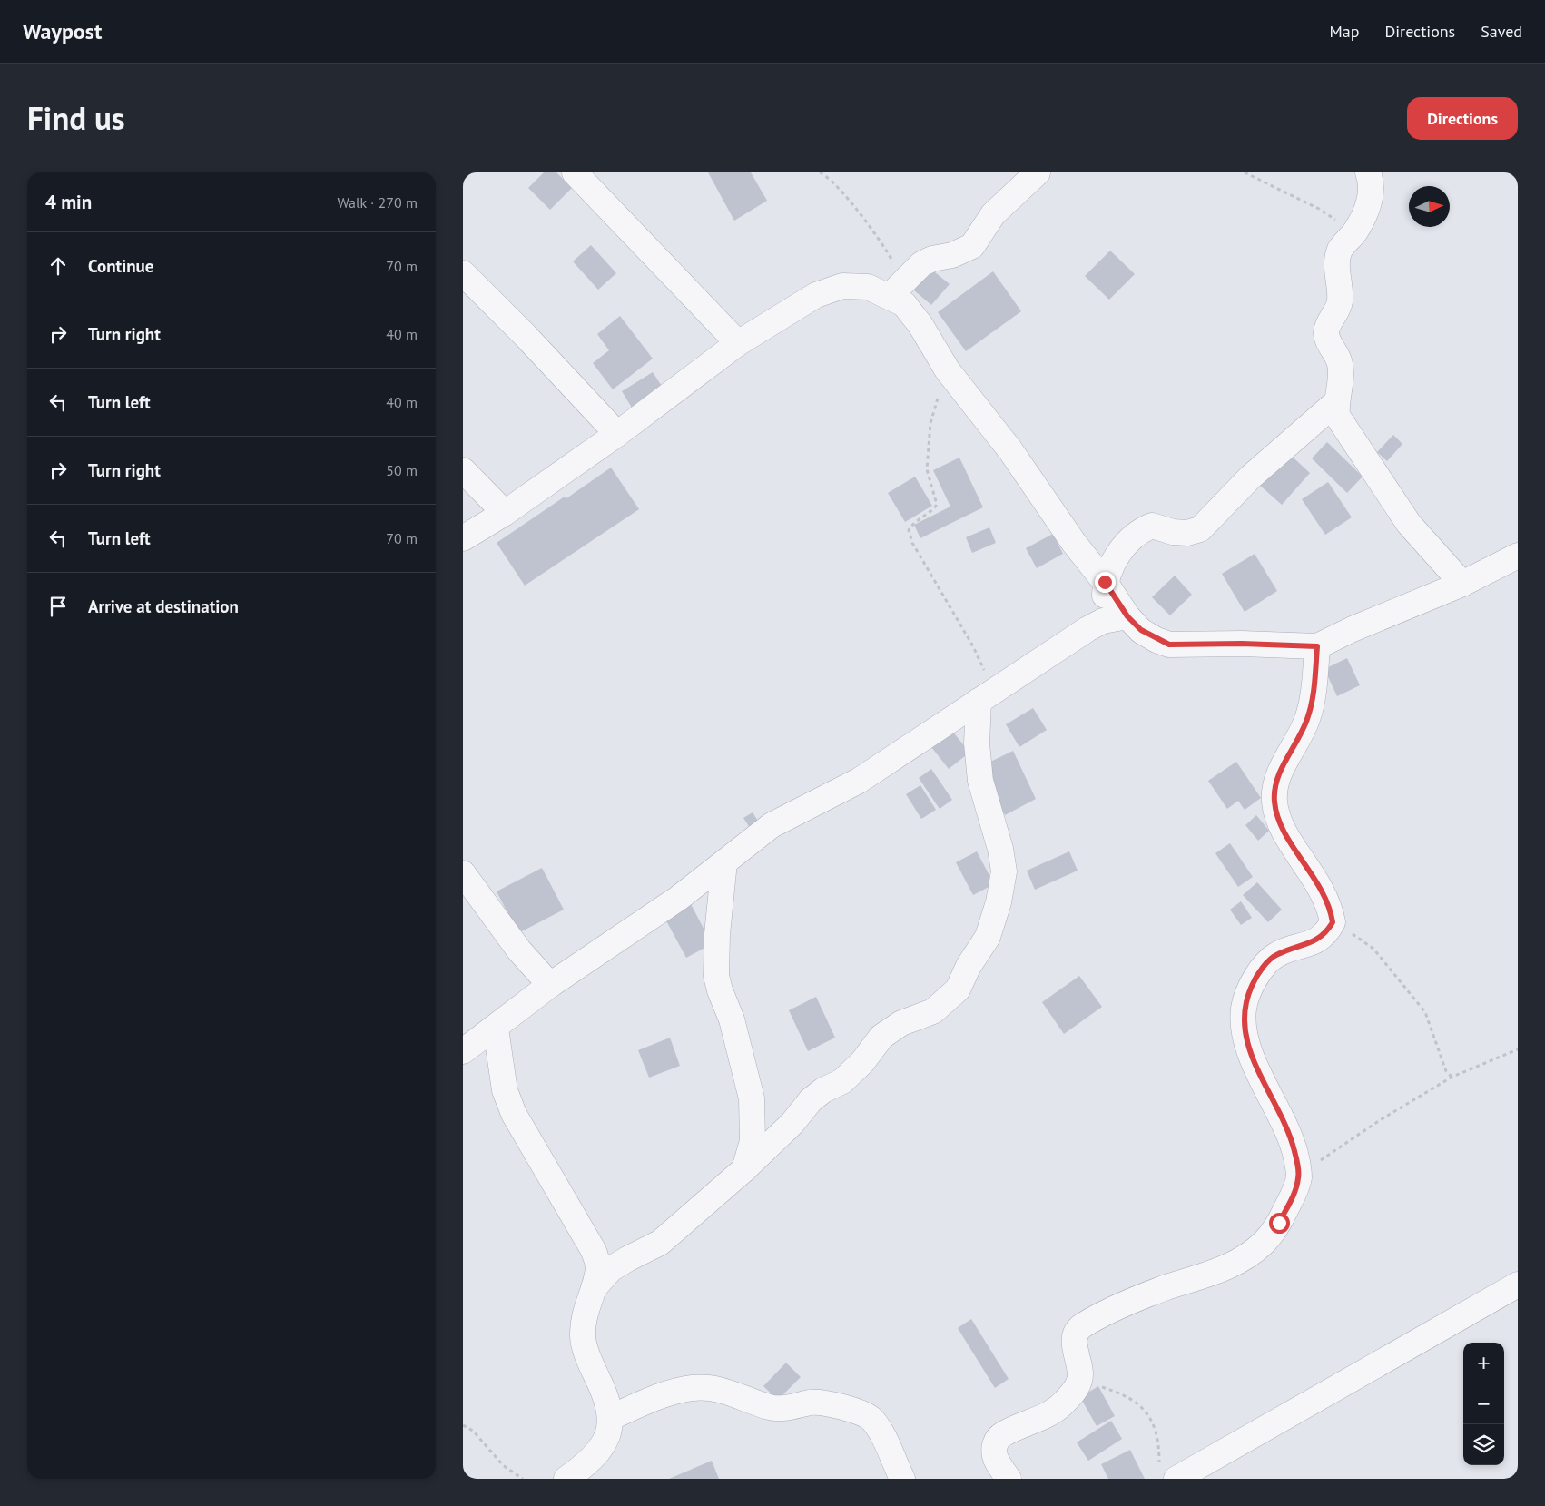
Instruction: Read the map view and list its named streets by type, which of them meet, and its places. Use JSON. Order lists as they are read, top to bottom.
{
  "north": "right",
  "page": {
    "header": "Waypost",
    "nav": ["Map", "Directions", "Saved"],
    "title": "Find us",
    "buttons": "Directions",
    "heading": ["4 min", "Walk · 270 m"],
    "list": [
      ["Continue", "70 m"],
      ["Turn right", "40 m"],
      ["Turn left", "40 m"],
      ["Turn right", "50 m"],
      ["Turn left", "70 m"],
      "Arrive at destination"
    ],
    "map_buttons": ["+", "−"]
  }
}
